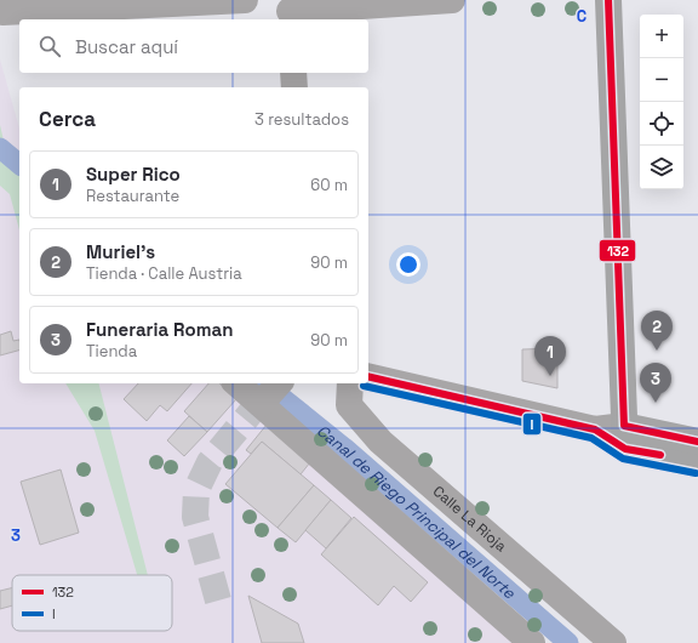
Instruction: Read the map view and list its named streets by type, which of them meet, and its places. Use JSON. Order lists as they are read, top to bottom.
{
  "streets": {
    "street": ["Calle La Rioja"]
  },
  "water": ["Canal de Riego Principal del Norte"],
  "lines": ["transit line 132", "transit line I"],
  "legend": ["132", "I"],
  "page": {
    "map_buttons": ["+", "−"],
    "search": "Buscar aquí",
    "heading": ["Cerca", "3 resultados"],
    "list": [
      {
        "mark": "1",
        "name": "Super Rico",
        "note": "Restaurante",
        "value": "60 m"
      },
      {
        "mark": "2",
        "name": "Muriel's",
        "note": "Tienda · Calle Austria",
        "value": "90 m"
      },
      {
        "mark": "3",
        "name": "Funeraria Roman",
        "note": "Tienda",
        "value": "90 m"
      }
    ],
    "pins": ["2", "1", "3"]
  },
  "grid": {
    "columns": ["C"],
    "rows": ["3"]
  }
}
